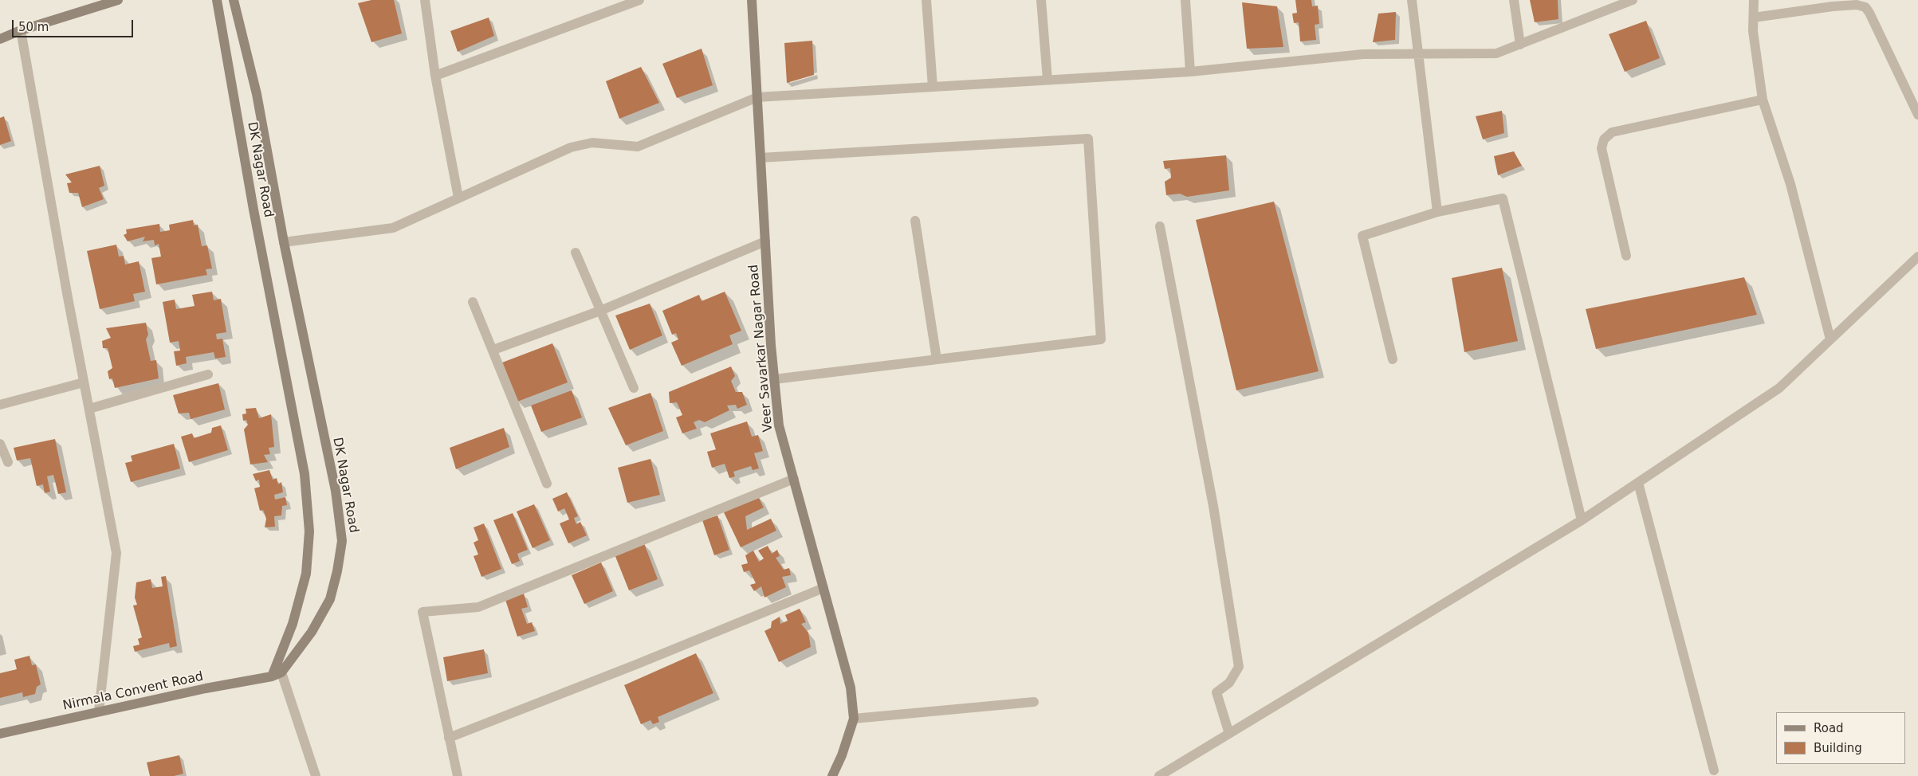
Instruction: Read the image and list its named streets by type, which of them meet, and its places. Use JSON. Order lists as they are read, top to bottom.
{
  "streets": {
    "main road": ["DK Nagar Road", "Veer Savarkar Nagar Road", "Nirmala Convent Road"]
  },
  "crossings": [
    ["DK Nagar Road", "Nirmala Convent Road"]
  ],
  "legend": ["Road", "Building"],
  "scale_bar": "50 m"
}
